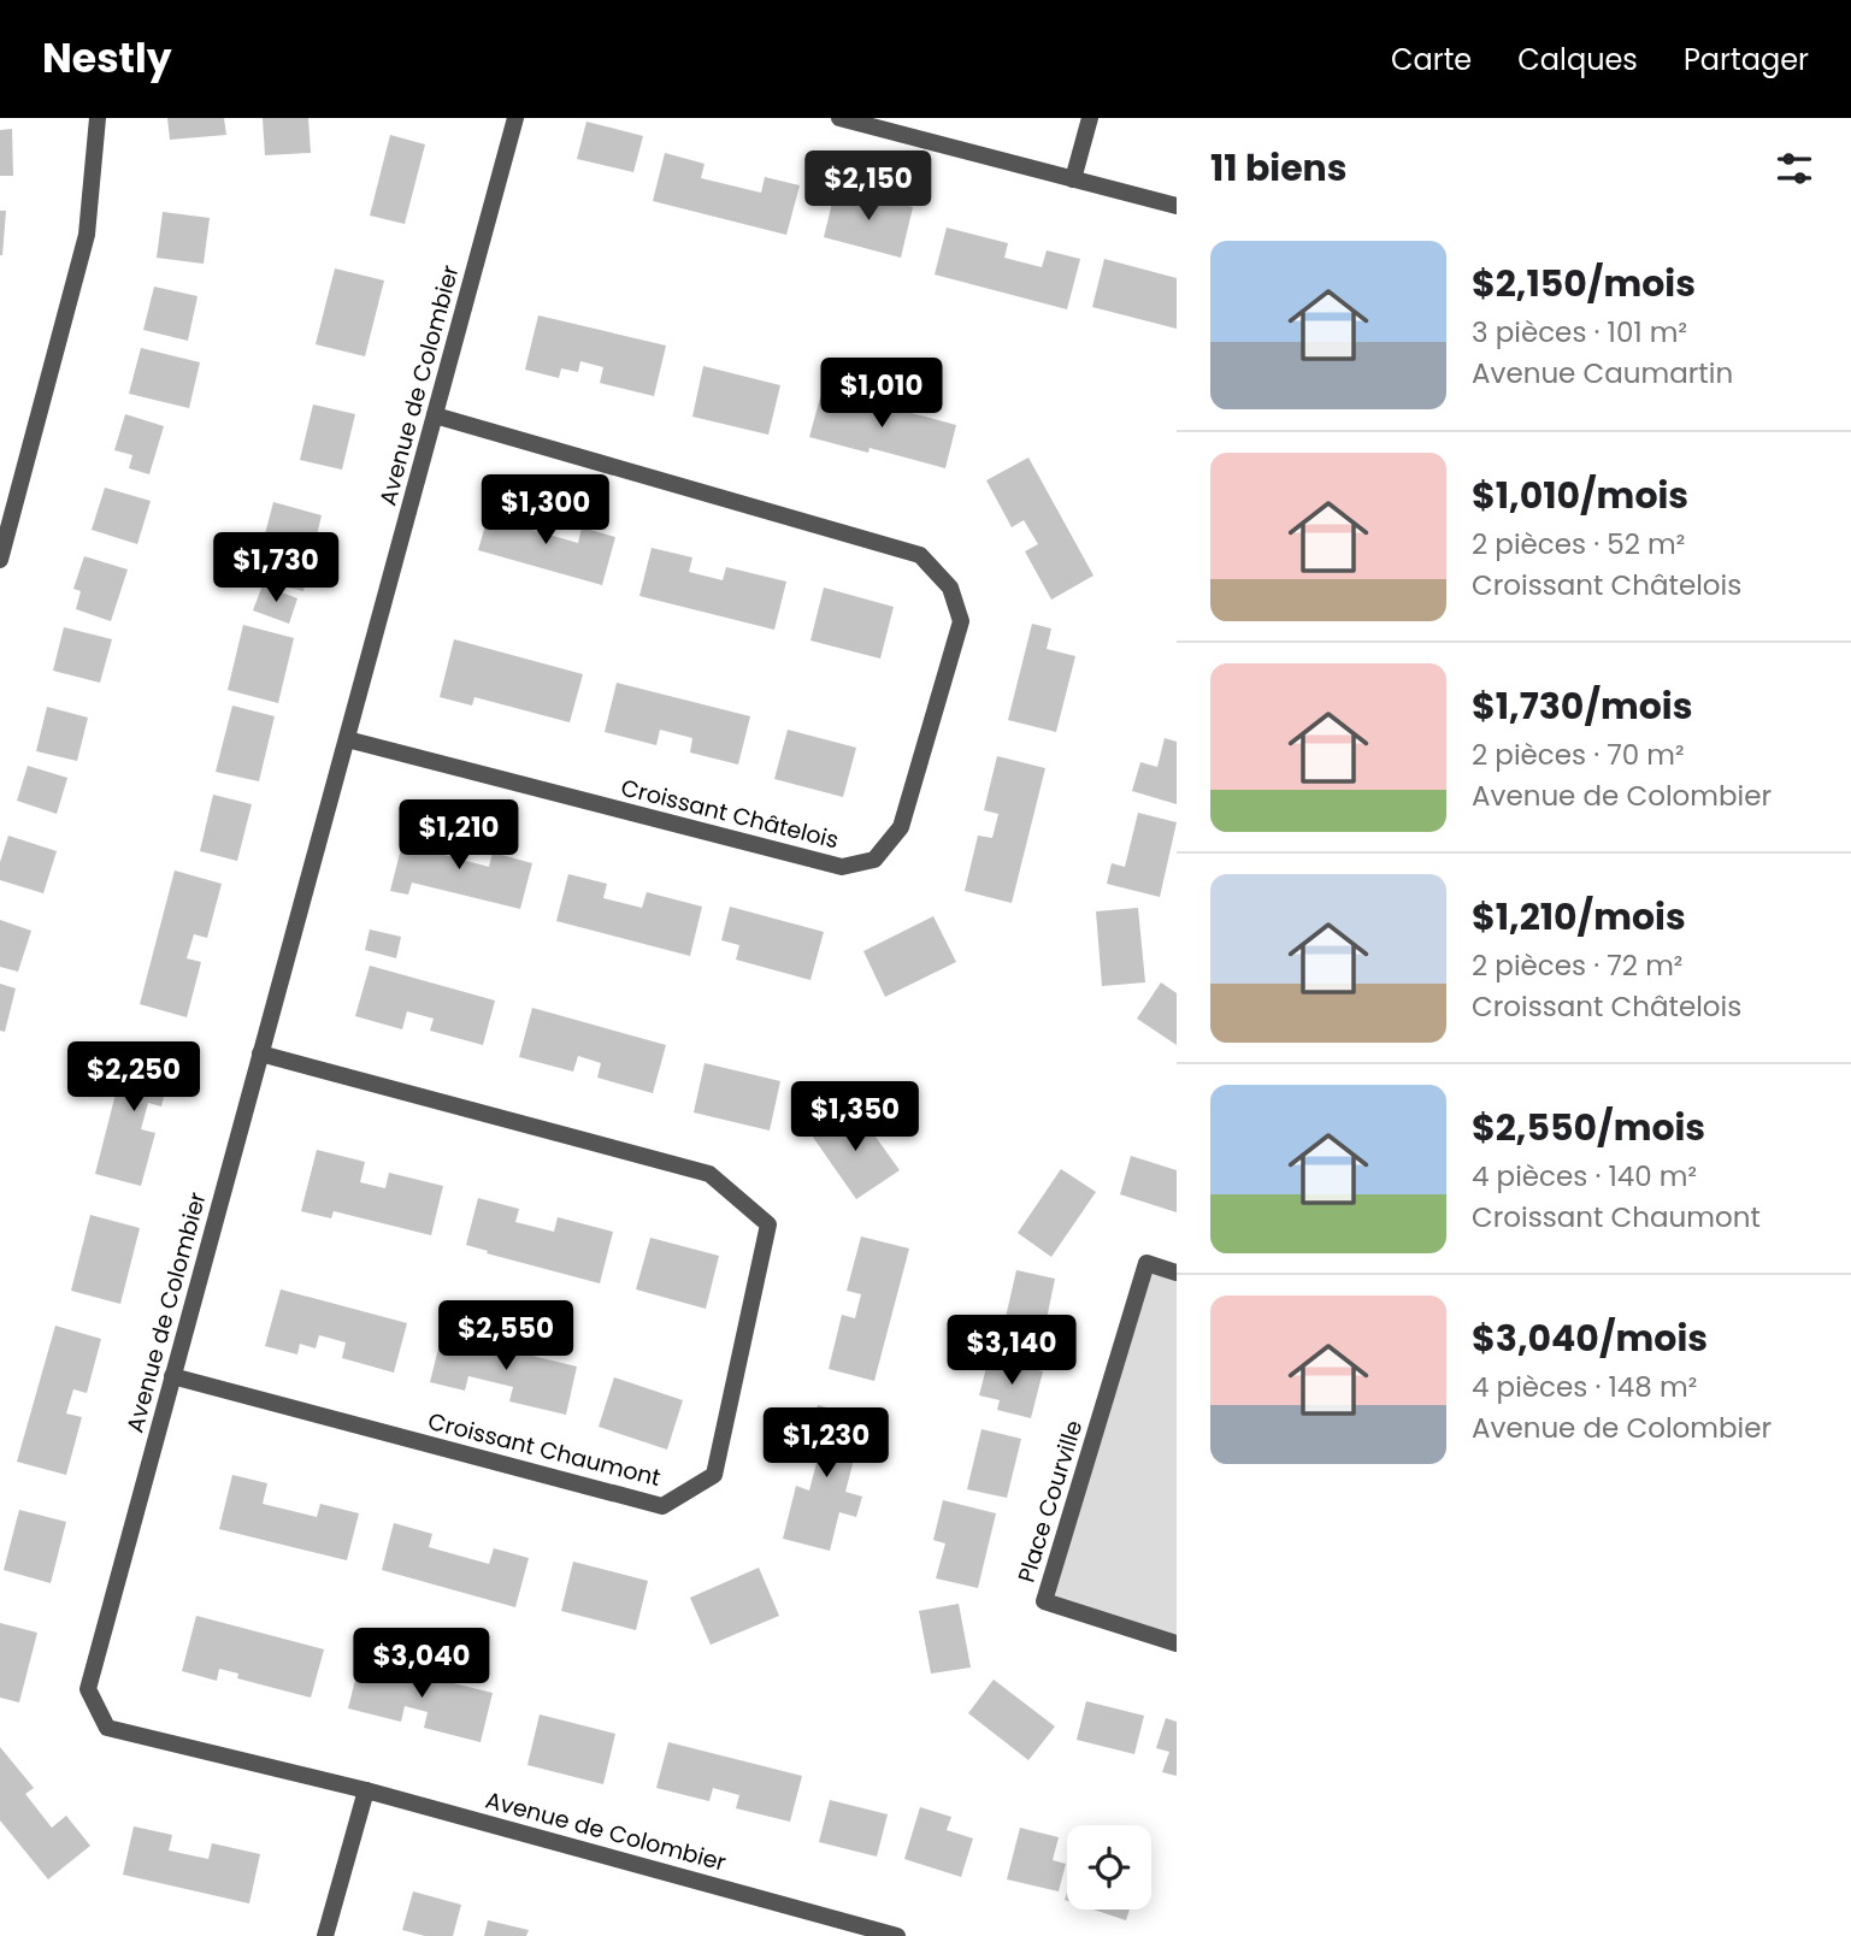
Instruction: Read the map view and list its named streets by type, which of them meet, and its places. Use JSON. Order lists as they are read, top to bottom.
{
  "streets": {
    "street": [
      "Avenue de Colombier",
      "Croissant Châtelois",
      "Croissant Chaumont",
      "Place Courville"
    ]
  },
  "crossings": [
    ["Avenue de Colombier", "Croissant Châtelois"],
    ["Avenue de Colombier", "Croissant Chaumont"]
  ],
  "page": {
    "header": "Nestly",
    "nav": ["Carte", "Calques", "Partager"],
    "heading": "11 biens",
    "price": [
      "$2,150",
      "$1,010",
      "$1,300",
      "$1,730",
      "$1,210",
      "$2,250",
      "$1,350",
      "$2,550",
      "$3,140",
      "$1,230",
      "$3,040"
    ],
    "list": [
      {
        "name": "$2,150/mois",
        "note": "3 pièces · 101 m² · Avenue Caumartin"
      },
      {
        "name": "$1,010/mois",
        "note": "2 pièces · 52 m² · Croissant Châtelois"
      },
      {
        "name": "$1,730/mois",
        "note": "2 pièces · 70 m² · Avenue de Colombier"
      },
      {
        "name": "$1,210/mois",
        "note": "2 pièces · 72 m² · Croissant Châtelois"
      },
      {
        "name": "$2,550/mois",
        "note": "4 pièces · 140 m² · Croissant Chaumont"
      },
      {
        "name": "$3,040/mois",
        "note": "4 pièces · 148 m² · Avenue de Colombier"
      }
    ]
  }
}
